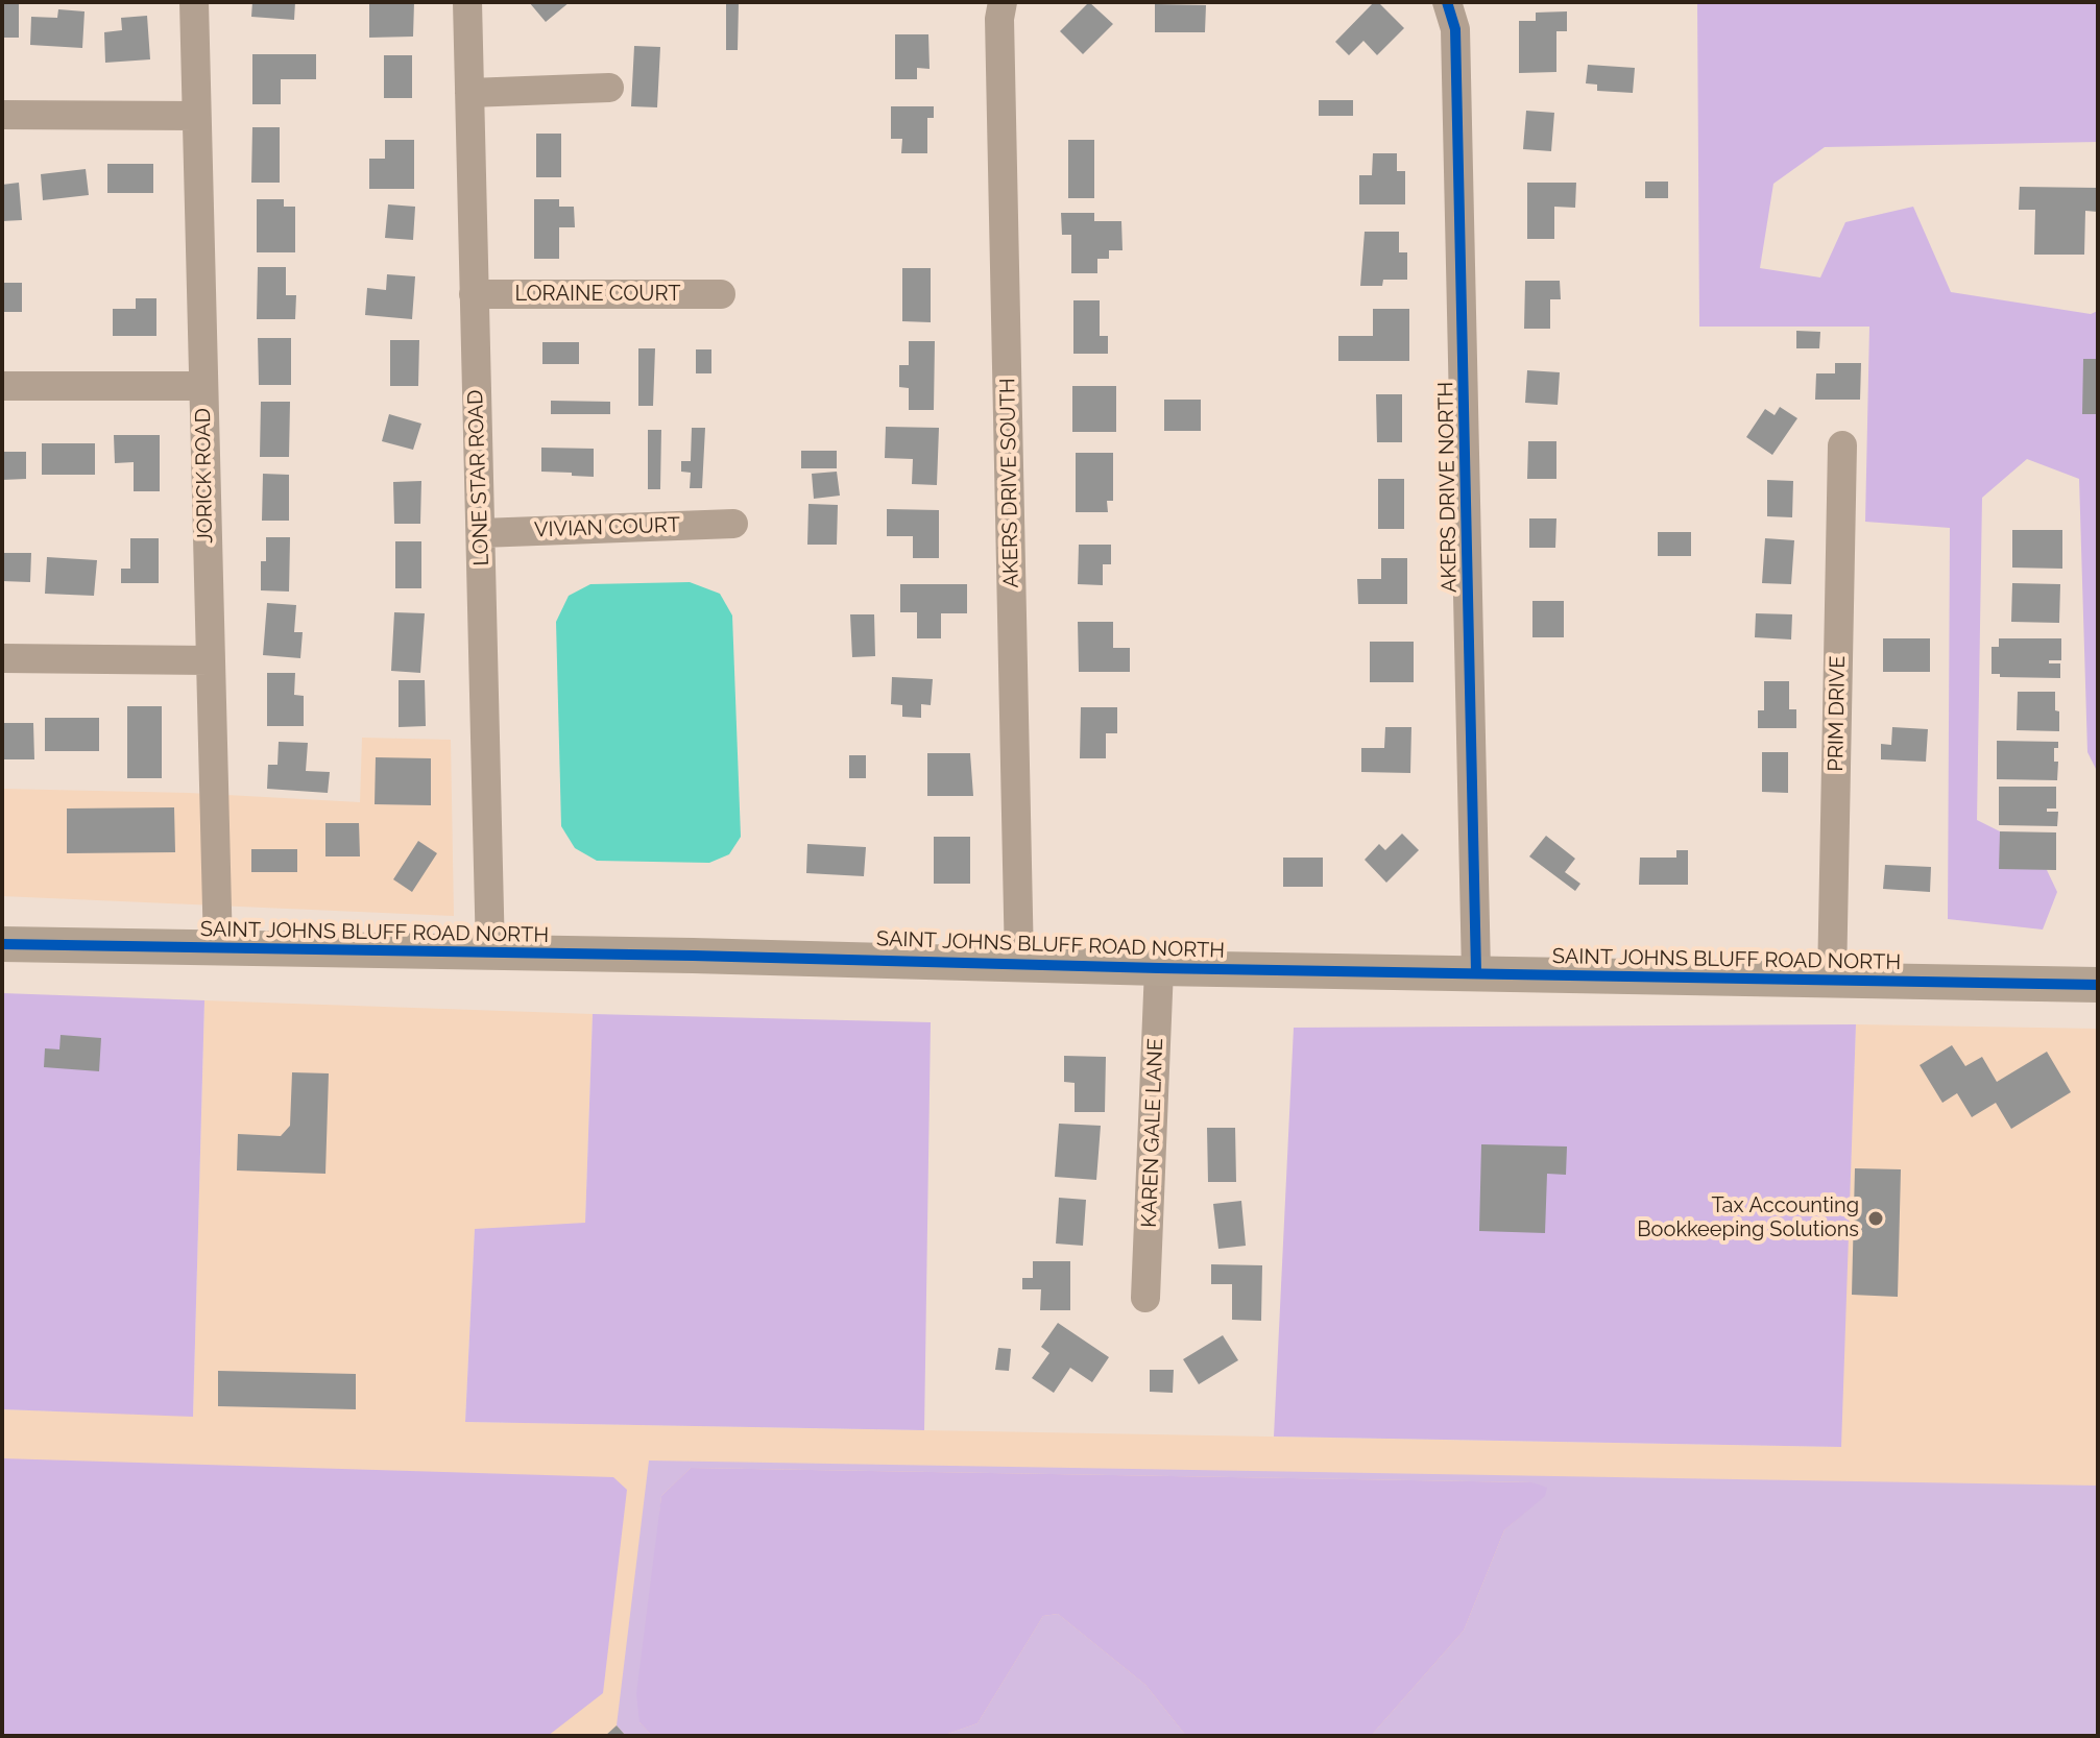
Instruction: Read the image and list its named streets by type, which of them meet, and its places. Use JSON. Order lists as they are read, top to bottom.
{
  "streets": {
    "main road": ["SAINT JOHNS BLUFF ROAD NORTH"],
    "street": [
      "LORAINE COURT",
      "JORICK ROAD",
      "LONE STAR ROAD",
      "AKERS DRIVE SOUTH",
      "AKERS DRIVE NORTH",
      "VIVIAN COURT",
      "PRIM DRIVE",
      "KAREN GALE LANE"
    ]
  },
  "crossings": [
    ["LORAINE COURT", "LONE STAR ROAD"],
    ["JORICK ROAD", "SAINT JOHNS BLUFF ROAD NORTH"],
    ["LONE STAR ROAD", "VIVIAN COURT"],
    ["LONE STAR ROAD", "SAINT JOHNS BLUFF ROAD NORTH"],
    ["AKERS DRIVE SOUTH", "SAINT JOHNS BLUFF ROAD NORTH"],
    ["AKERS DRIVE NORTH", "SAINT JOHNS BLUFF ROAD NORTH"],
    ["PRIM DRIVE", "SAINT JOHNS BLUFF ROAD NORTH"],
    ["SAINT JOHNS BLUFF ROAD NORTH", "KAREN GALE LANE"]
  ],
  "places": ["Tax Accounting Bookkeeping Solutions"]
}
